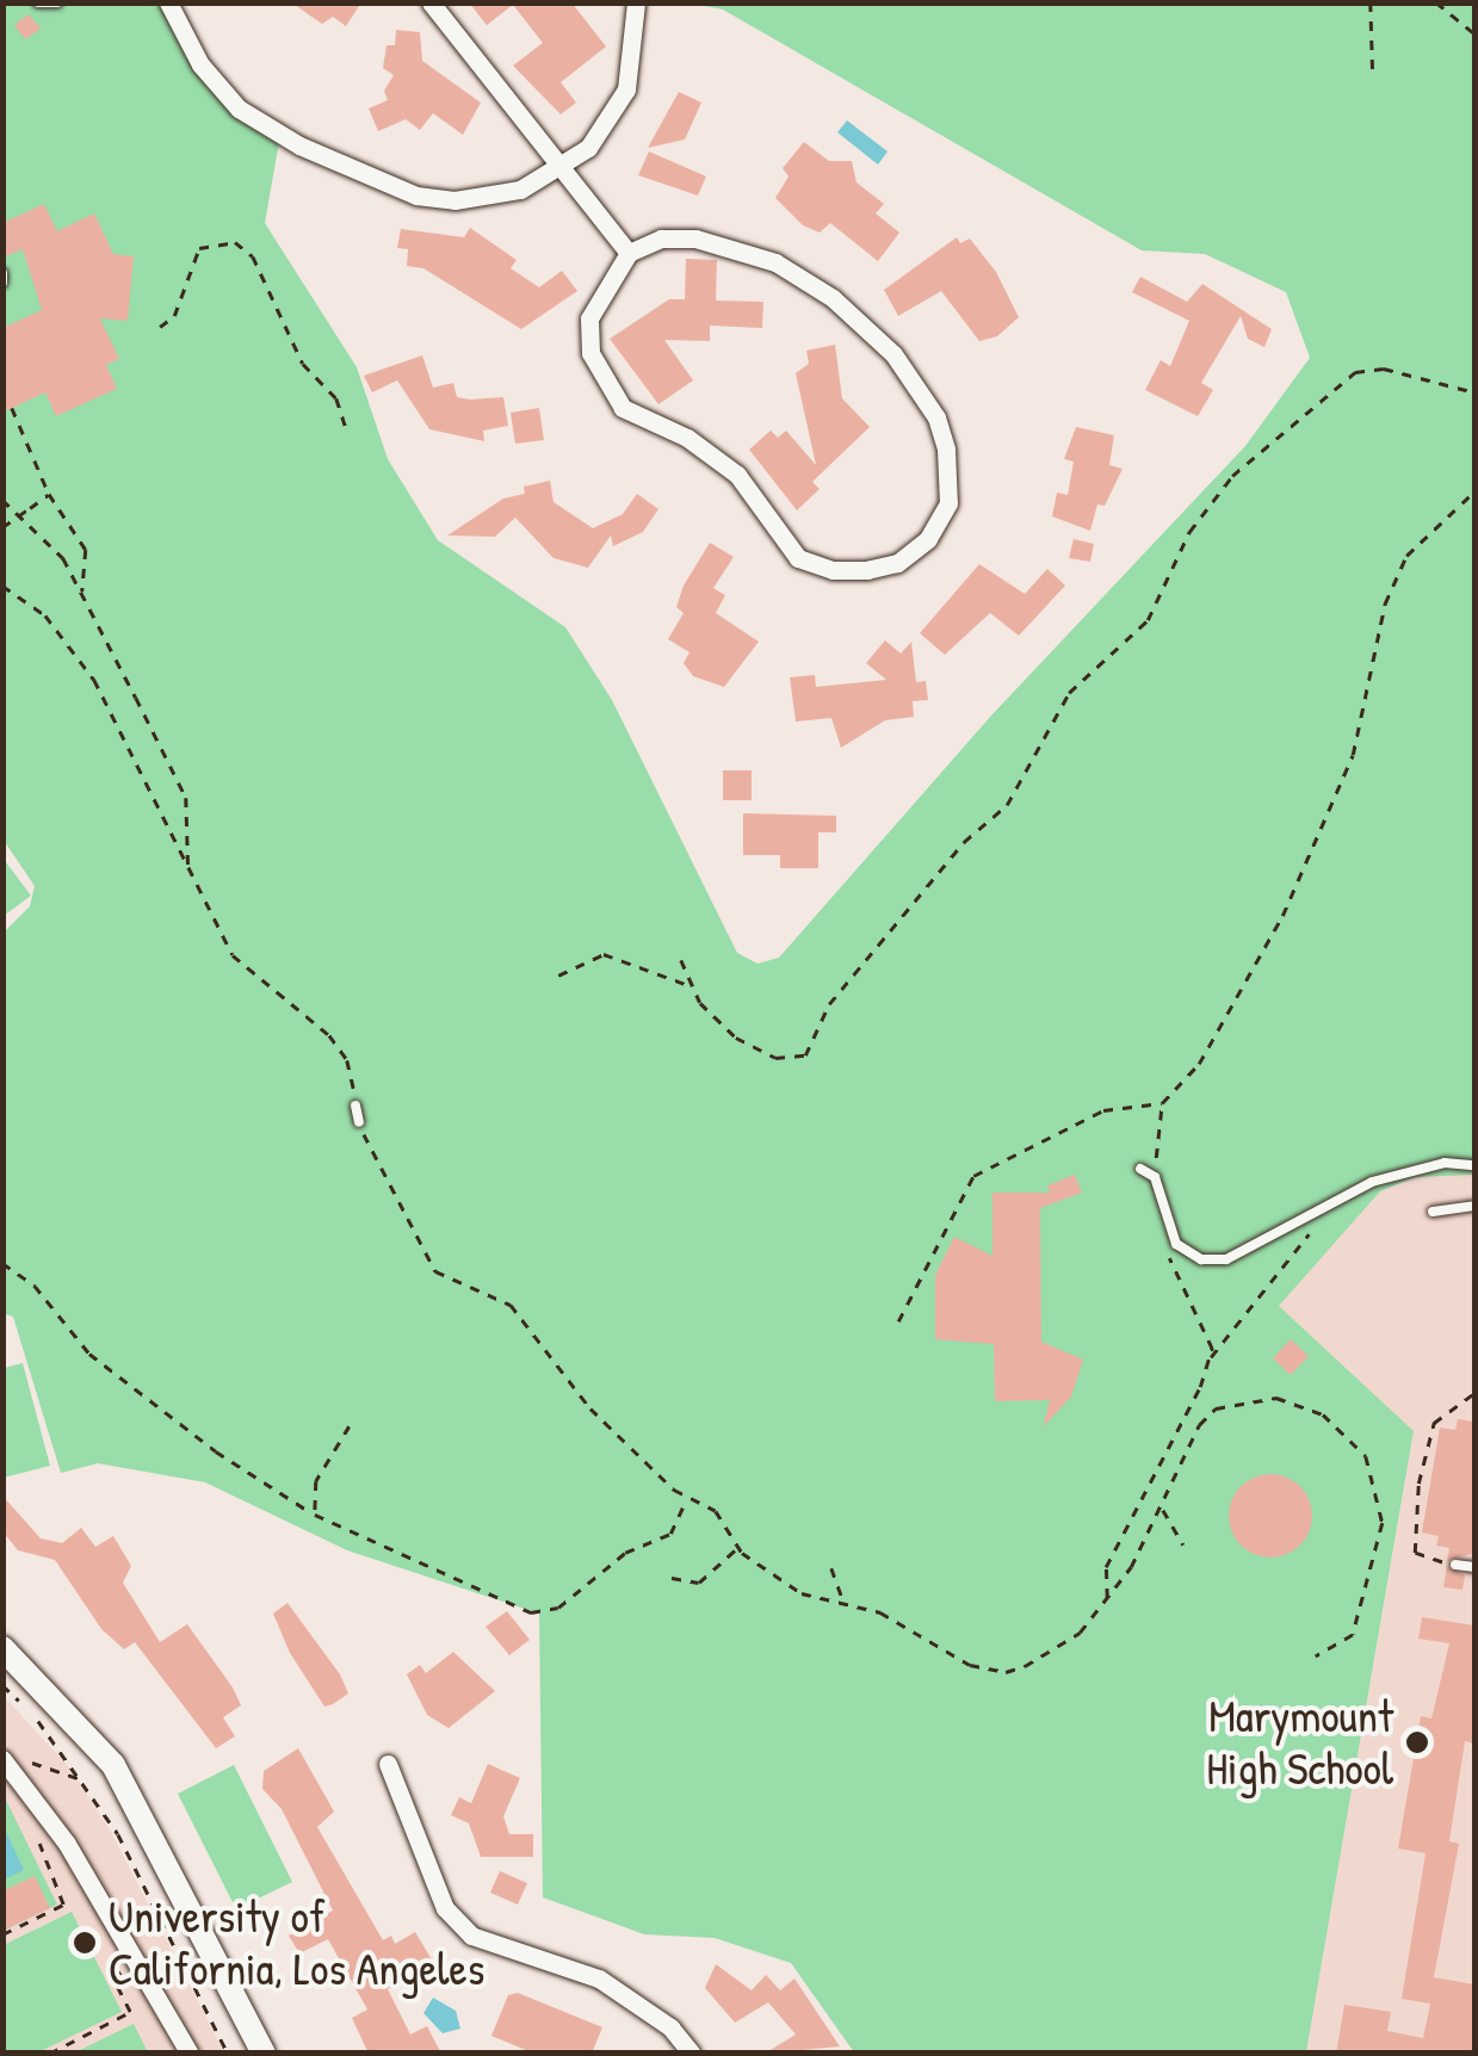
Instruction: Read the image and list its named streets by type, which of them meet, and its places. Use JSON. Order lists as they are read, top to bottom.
{
  "places": ["Marymount High School", "University of California, Los Angeles"]
}
